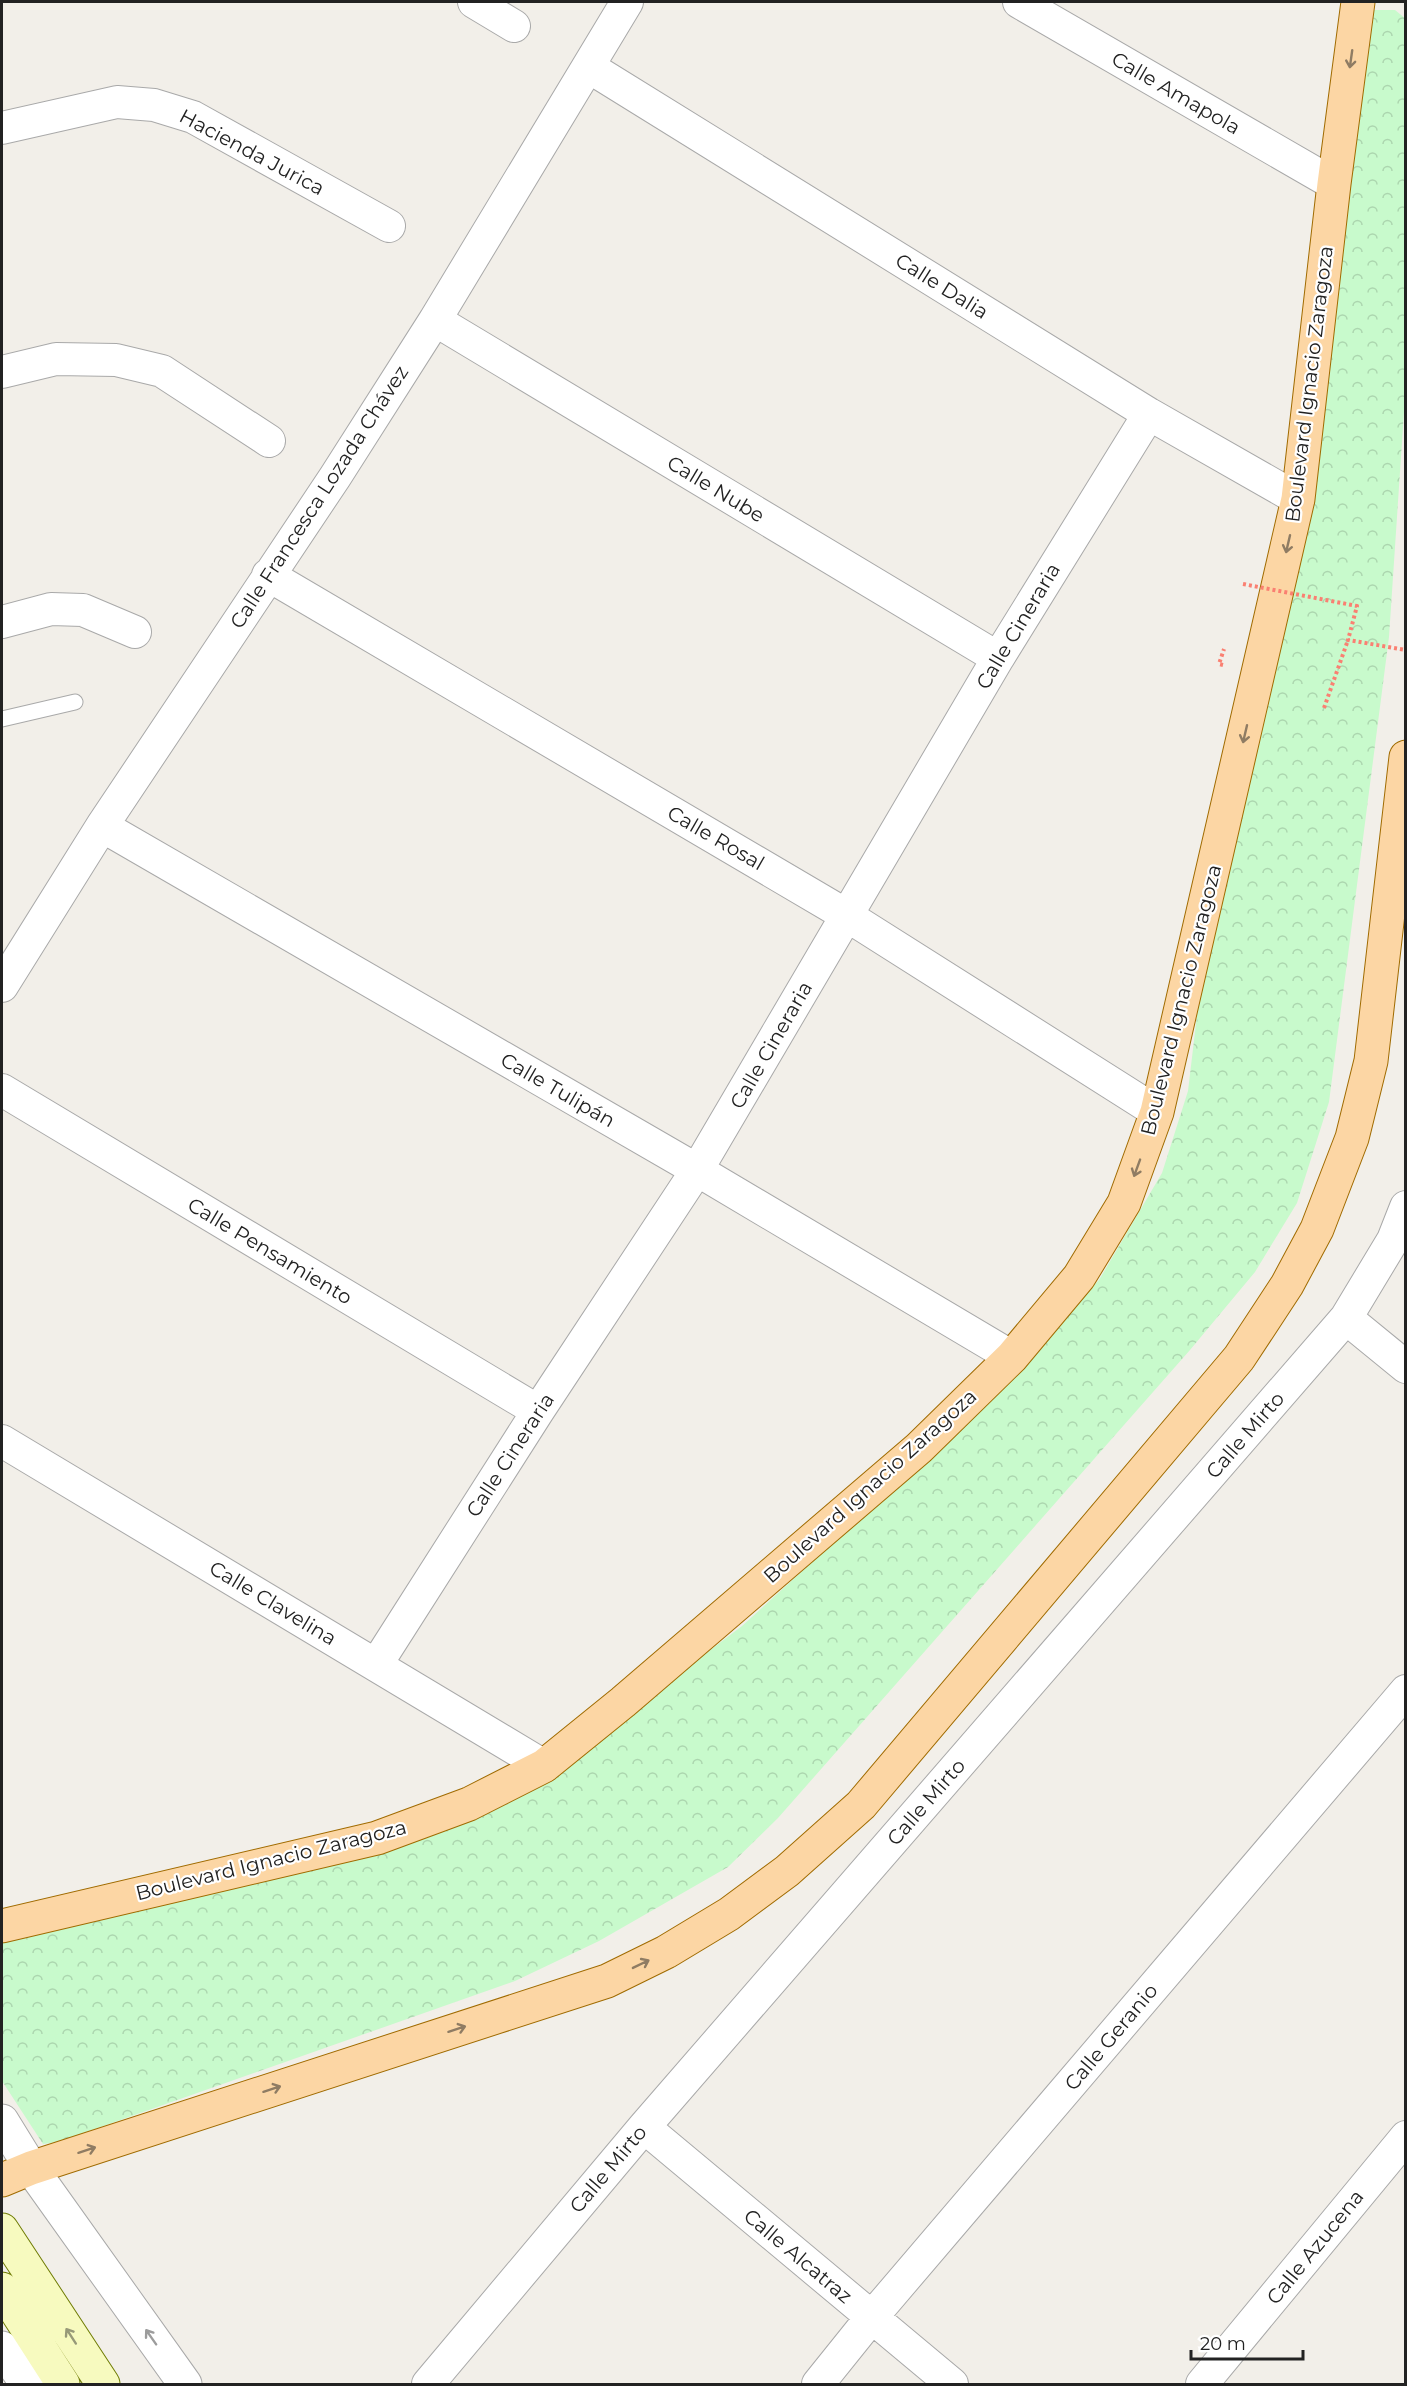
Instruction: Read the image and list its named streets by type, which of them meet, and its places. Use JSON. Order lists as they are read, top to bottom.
{
  "streets": {
    "main road": ["Boulevard Ignacio Zaragoza"],
    "street": [
      "Calle Amapola",
      "Hacienda Jurica",
      "Calle Dalia",
      "Calle Nube",
      "Calle Francesca Lozada Chávez",
      "Calle Cineraria",
      "Calle Rosal",
      "Calle Tulipán",
      "Calle Pensamiento",
      "Calle Mirto",
      "Calle Clavelina",
      "Calle Geranio",
      "Calle Azucena",
      "Calle Alcatraz"
    ]
  },
  "crossings": [
    ["Calle Amapola", "Boulevard Ignacio Zaragoza"],
    ["Calle Dalia", "Boulevard Ignacio Zaragoza"],
    ["Calle Dalia", "Calle Francesca Lozada Chávez"],
    ["Calle Dalia", "Calle Cineraria"],
    ["Boulevard Ignacio Zaragoza", "Calle Rosal"],
    ["Boulevard Ignacio Zaragoza", "Calle Tulipán"],
    ["Boulevard Ignacio Zaragoza", "Calle Clavelina"],
    ["Calle Nube", "Calle Francesca Lozada Chávez"],
    ["Calle Nube", "Calle Cineraria"],
    ["Calle Francesca Lozada Chávez", "Calle Rosal"],
    ["Calle Francesca Lozada Chávez", "Calle Tulipán"],
    ["Calle Cineraria", "Calle Rosal"],
    ["Calle Cineraria", "Calle Tulipán"],
    ["Calle Cineraria", "Calle Pensamiento"],
    ["Calle Cineraria", "Calle Clavelina"],
    ["Calle Mirto", "Calle Alcatraz"],
    ["Calle Geranio", "Calle Alcatraz"]
  ],
  "one_way": ["Boulevard Ignacio Zaragoza"],
  "scale_bar": "20 m"
}
